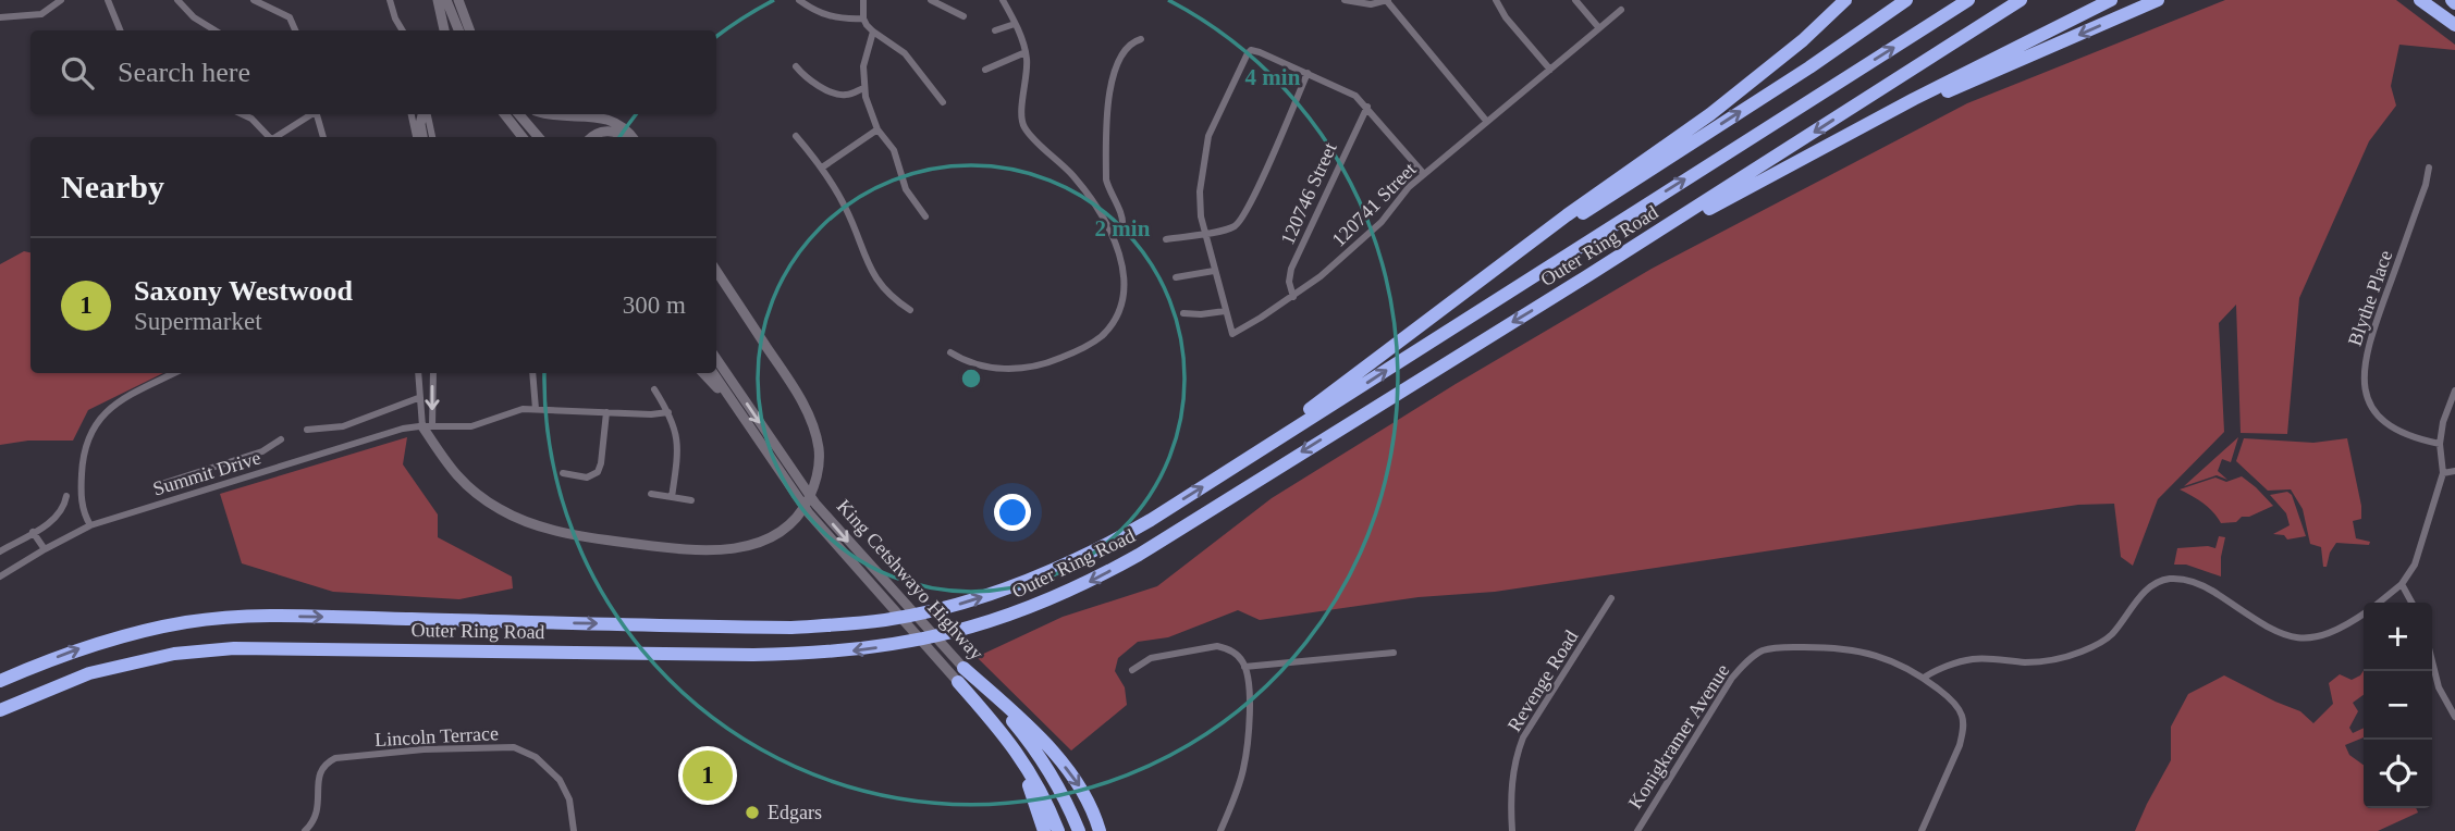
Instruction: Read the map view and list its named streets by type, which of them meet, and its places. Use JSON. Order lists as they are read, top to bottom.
{
  "streets": {
    "highway": ["Outer Ring Road", "King Cetshwayo Highway"],
    "street": [
      "120746 Street",
      "120741 Street",
      "Blythe Place",
      "Summit Drive",
      "Revenge Road",
      "Lincoln Terrace",
      "Konigkramer Avenue"
    ]
  },
  "crossings": [
    ["120746 Street", "120741 Street"]
  ],
  "places": ["Edgars"],
  "page": {
    "search": "Search here",
    "heading": "Nearby",
    "list": [
      {
        "mark": "1",
        "name": "Saxony Westwood",
        "note": "Supermarket",
        "value": "300 m"
      }
    ],
    "map_buttons": ["+", "−"],
    "pins": "1"
  },
  "rings": ["4 min", "2 min"]
}
